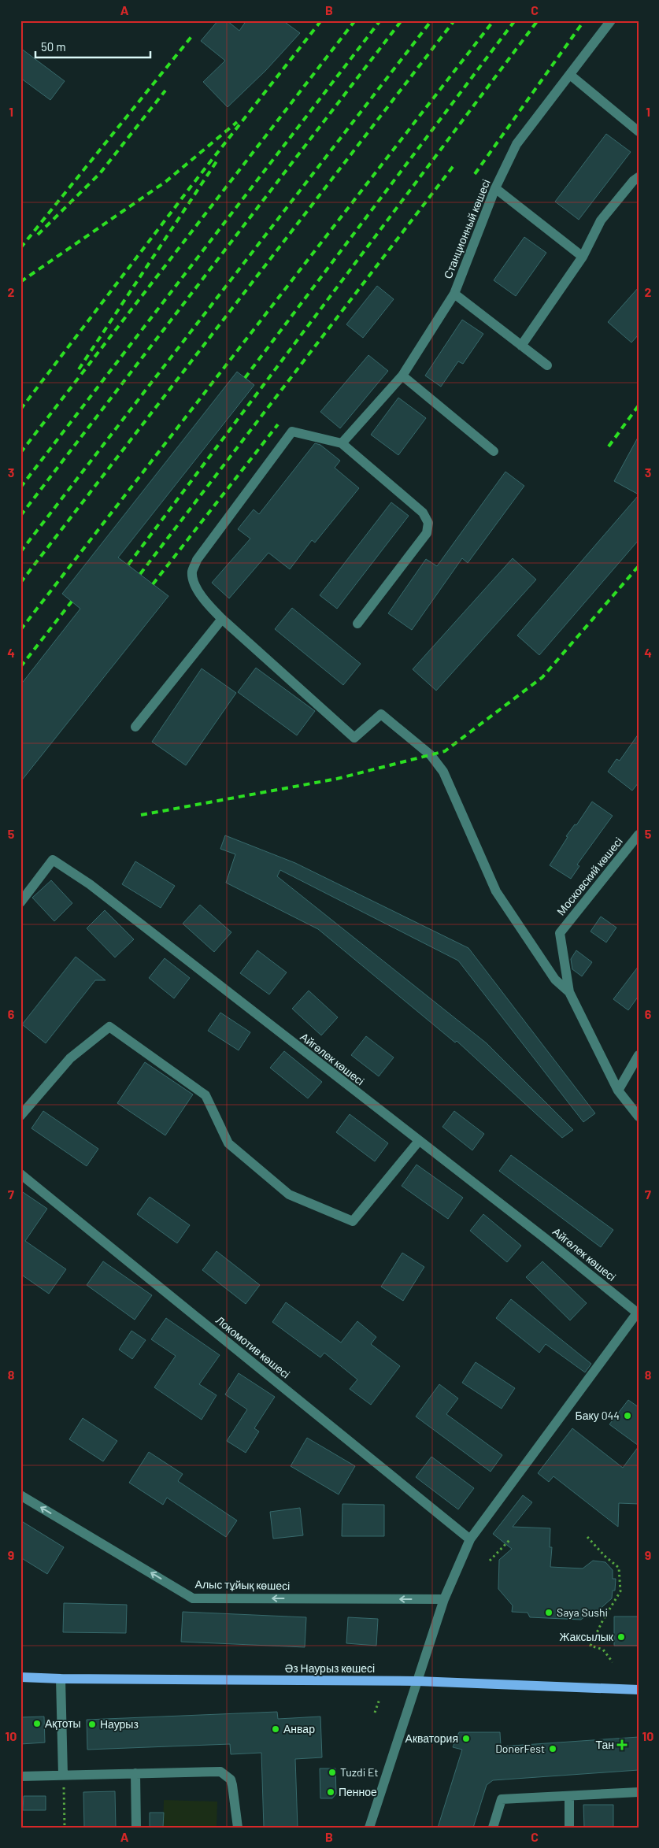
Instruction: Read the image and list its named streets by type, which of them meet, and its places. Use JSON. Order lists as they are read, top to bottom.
{
  "streets": {
    "main road": ["Әз Наурыз көшесі"],
    "street": [
      "Станционный көшесі",
      "Московский көшесі",
      "Айгөлек көшесі",
      "Локомотив көшесі",
      "Алыс тұйық көшесі"
    ]
  },
  "one_way": ["Алыс тұйық көшесі"],
  "places": {
    "other": [
      "Баку 044",
      "Saya Sushi",
      "Жаксылык",
      "Ақтоты",
      "Наурыз",
      "Анвар",
      "Акватория",
      "DonerFest",
      "Tuzdi Et",
      "Пенное"
    ],
    "health": ["Тан"]
  },
  "scale_bar": "50 m",
  "grid": {
    "columns": ["A", "B", "C"],
    "rows": [
      "1",
      "2",
      "3",
      "4",
      "5",
      "6",
      "7",
      "8",
      "9",
      "10"
    ]
  }
}
